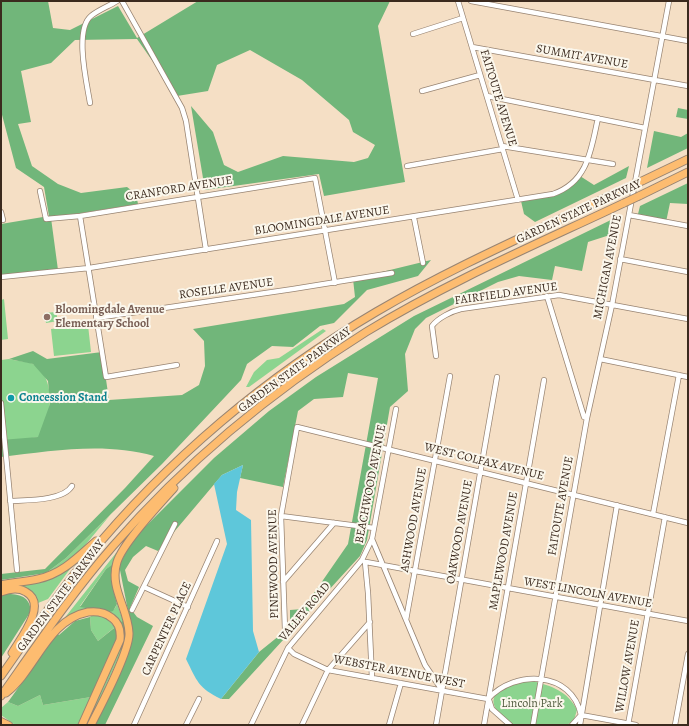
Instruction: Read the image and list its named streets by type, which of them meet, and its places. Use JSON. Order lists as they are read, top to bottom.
{
  "streets": {
    "highway": ["GARDEN STATE PARKWAY"],
    "street": [
      "SUMMIT AVENUE",
      "FAITOUTE AVENUE",
      "CRANFORD AVENUE",
      "BLOOMINGDALE AVENUE",
      "MICHIGAN AVENUE",
      "ROSELLE AVENUE",
      "FAIRFIELD AVENUE",
      "WEST COLFAX AVENUE",
      "BEACHWOOD AVENUE",
      "ASHWOOD AVENUE",
      "OAKWOOD AVENUE",
      "MAPLEWOOD AVENUE",
      "PINEWOOD AVENUE",
      "WEST LINCOLN AVENUE",
      "VALLEY ROAD",
      "CARPENTER PLACE",
      "WILLOW AVENUE",
      "WEBSTER AVENUE WEST"
    ]
  },
  "crossings": [
    ["SUMMIT AVENUE", "FAITOUTE AVENUE"],
    ["SUMMIT AVENUE", "MICHIGAN AVENUE"],
    ["FAITOUTE AVENUE", "BLOOMINGDALE AVENUE"],
    ["FAITOUTE AVENUE", "MICHIGAN AVENUE"],
    ["FAITOUTE AVENUE", "WEST COLFAX AVENUE"],
    ["FAITOUTE AVENUE", "WEST LINCOLN AVENUE"],
    ["CRANFORD AVENUE", "BLOOMINGDALE AVENUE"],
    ["MICHIGAN AVENUE", "FAIRFIELD AVENUE"],
    ["WEST COLFAX AVENUE", "BEACHWOOD AVENUE"],
    ["WEST COLFAX AVENUE", "ASHWOOD AVENUE"],
    ["WEST COLFAX AVENUE", "OAKWOOD AVENUE"],
    ["WEST COLFAX AVENUE", "MAPLEWOOD AVENUE"],
    ["WEST COLFAX AVENUE", "PINEWOOD AVENUE"],
    ["WEST COLFAX AVENUE", "WILLOW AVENUE"],
    ["BEACHWOOD AVENUE", "WEST LINCOLN AVENUE"],
    ["BEACHWOOD AVENUE", "VALLEY ROAD"],
    ["BEACHWOOD AVENUE", "WEBSTER AVENUE WEST"],
    ["ASHWOOD AVENUE", "WEST LINCOLN AVENUE"],
    ["OAKWOOD AVENUE", "WEST LINCOLN AVENUE"],
    ["OAKWOOD AVENUE", "WEBSTER AVENUE WEST"],
    ["MAPLEWOOD AVENUE", "WEST LINCOLN AVENUE"],
    ["MAPLEWOOD AVENUE", "WEBSTER AVENUE WEST"],
    ["WEST LINCOLN AVENUE", "VALLEY ROAD"],
    ["WEST LINCOLN AVENUE", "WILLOW AVENUE"],
    ["VALLEY ROAD", "WEBSTER AVENUE WEST"]
  ],
  "parks": ["Lincoln Park"],
  "places": ["Bloomingdale Avenue Elementary School", "Concession Stand"]
}
